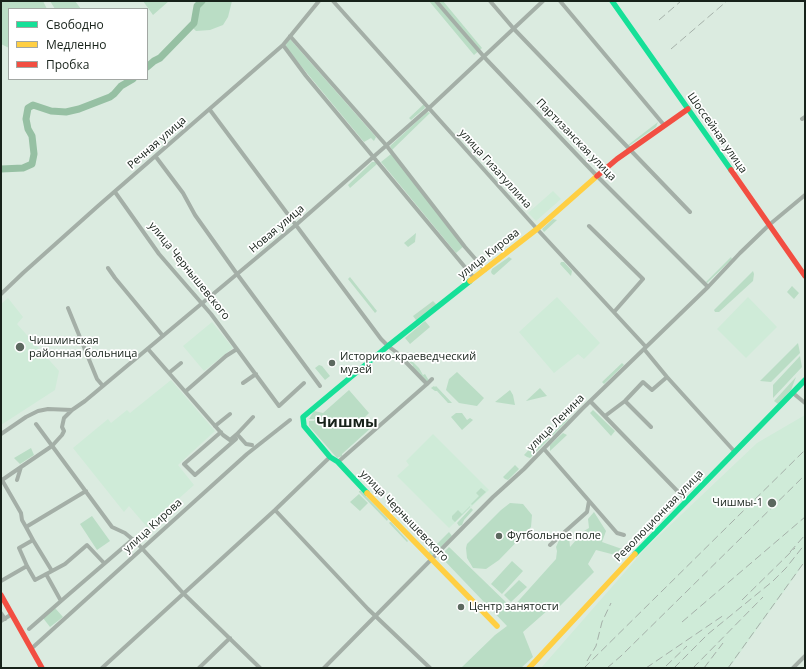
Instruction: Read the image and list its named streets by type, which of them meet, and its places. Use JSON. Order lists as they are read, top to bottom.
{
  "streets": {
    "street": [
      "Шоссейная улица",
      "Партизанская улица",
      "Речная улица",
      "улица Гизатуллина",
      "Новая улица",
      "улица Кирова",
      "улица Чернышевского",
      "улица Ленина",
      "Революционная улица"
    ]
  },
  "crossings": [
    ["Шоссейная улица", "улица Кирова"],
    ["Шоссейная улица", "улица Ленина"],
    ["Партизанская улица", "Новая улица"],
    ["Партизанская улица", "улица Кирова"],
    ["Партизанская улица", "улица Ленина"],
    ["Речная улица", "улица Чернышевского"],
    ["улица Гизатуллина", "Новая улица"],
    ["улица Гизатуллина", "улица Кирова"],
    ["улица Гизатуллина", "улица Ленина"],
    ["улица Гизатуллина", "Революционная улица"],
    ["Новая улица", "улица Чернышевского"],
    ["улица Кирова", "улица Чернышевского"],
    ["улица Чернышевского", "улица Ленина"]
  ],
  "districts": ["Чишмы"],
  "places": [
    "Чишминская районная больница",
    "Историко-краеведческий музей",
    "Чишмы-1",
    "Футбольное поле",
    "Центр занятости"
  ],
  "legend": ["Свободно", "Медленно", "Пробка"]
}
